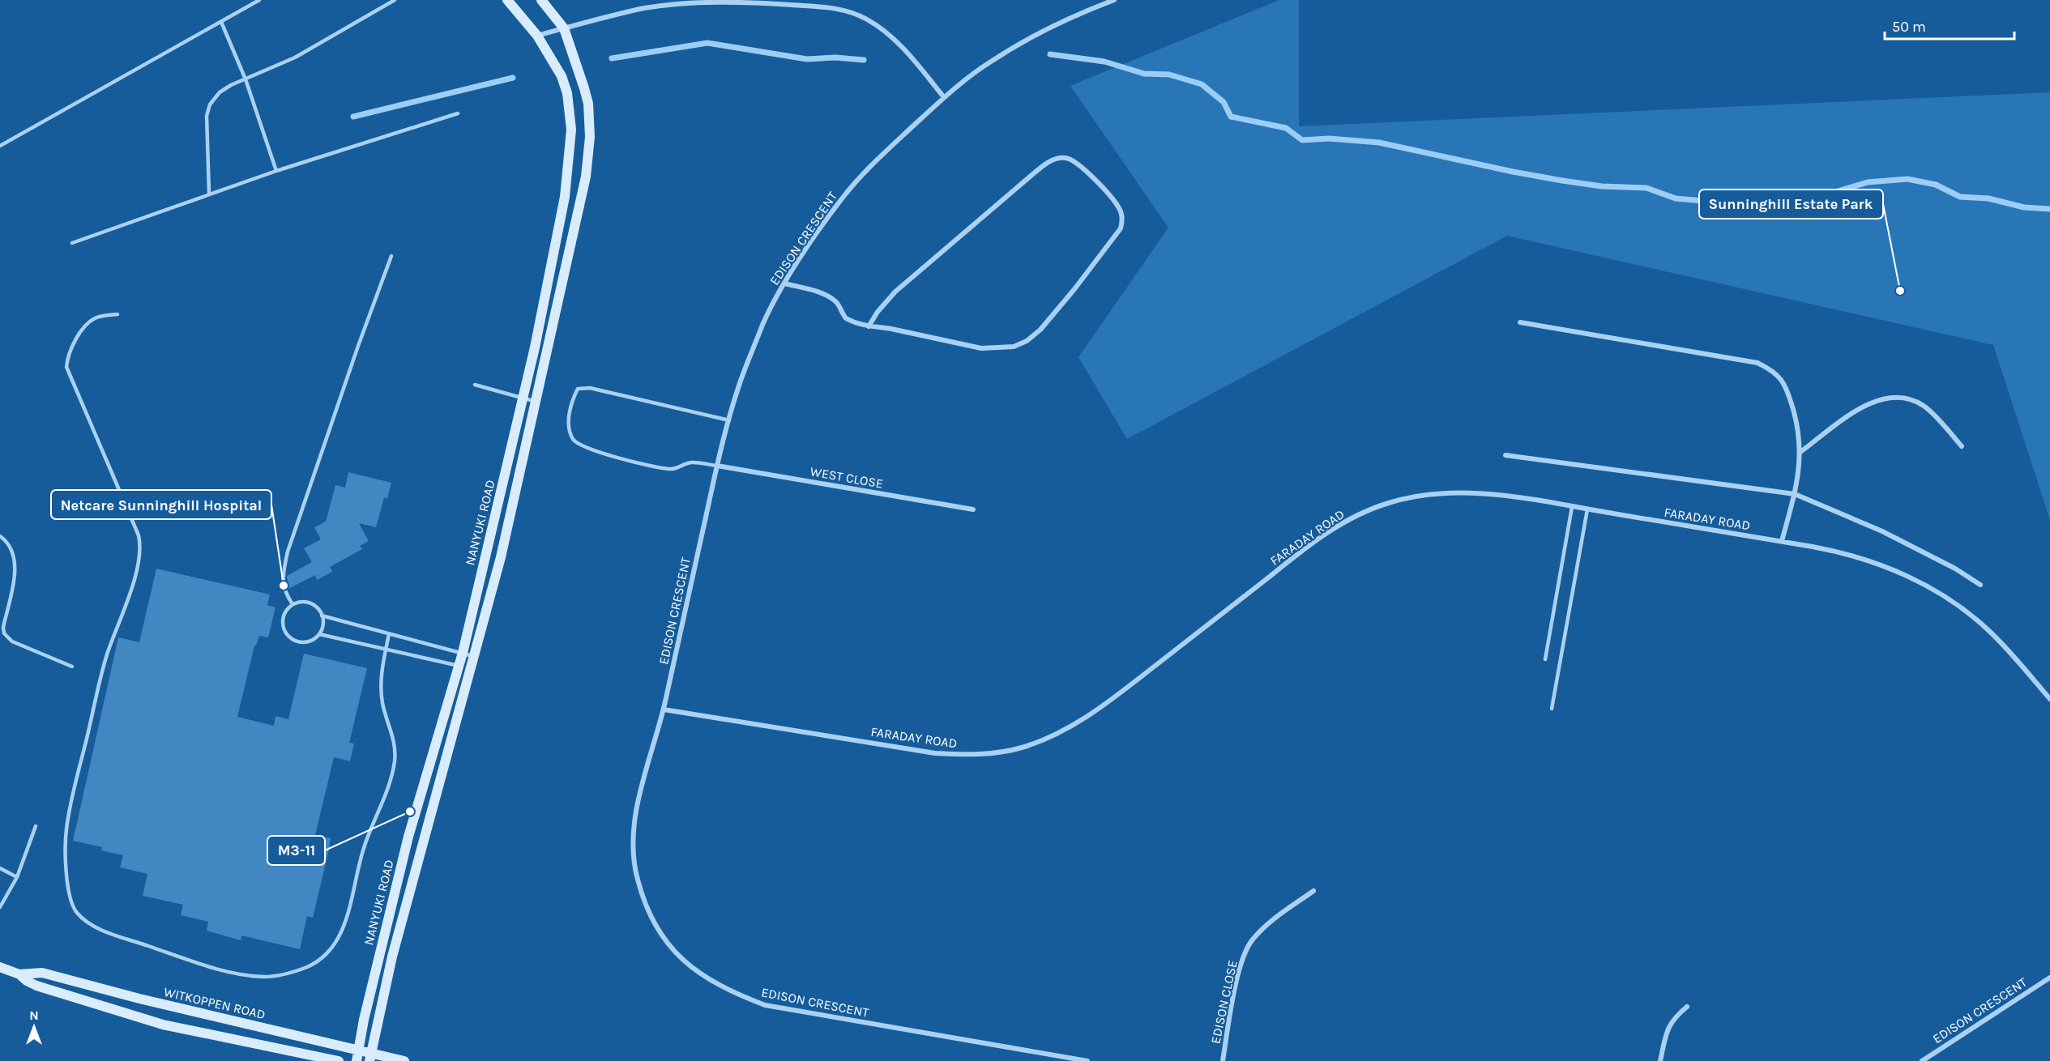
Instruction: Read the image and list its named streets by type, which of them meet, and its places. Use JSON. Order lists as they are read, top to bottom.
{
  "streets": {
    "main road": ["NANYUKI ROAD", "WITKOPPEN ROAD"],
    "street": [
      "EDISON CRESCENT",
      "WEST CLOSE",
      "FARADAY ROAD",
      "EDISON CLOSE"
    ]
  },
  "crossings": [
    ["EDISON CRESCENT", "WEST CLOSE"],
    ["EDISON CRESCENT", "FARADAY ROAD"],
    ["NANYUKI ROAD", "WITKOPPEN ROAD"]
  ],
  "places": ["Sunninghill Estate Park", "Netcare Sunninghill Hospital", "M3-11"],
  "scale_bar": "50 m",
  "north": "top"
}
